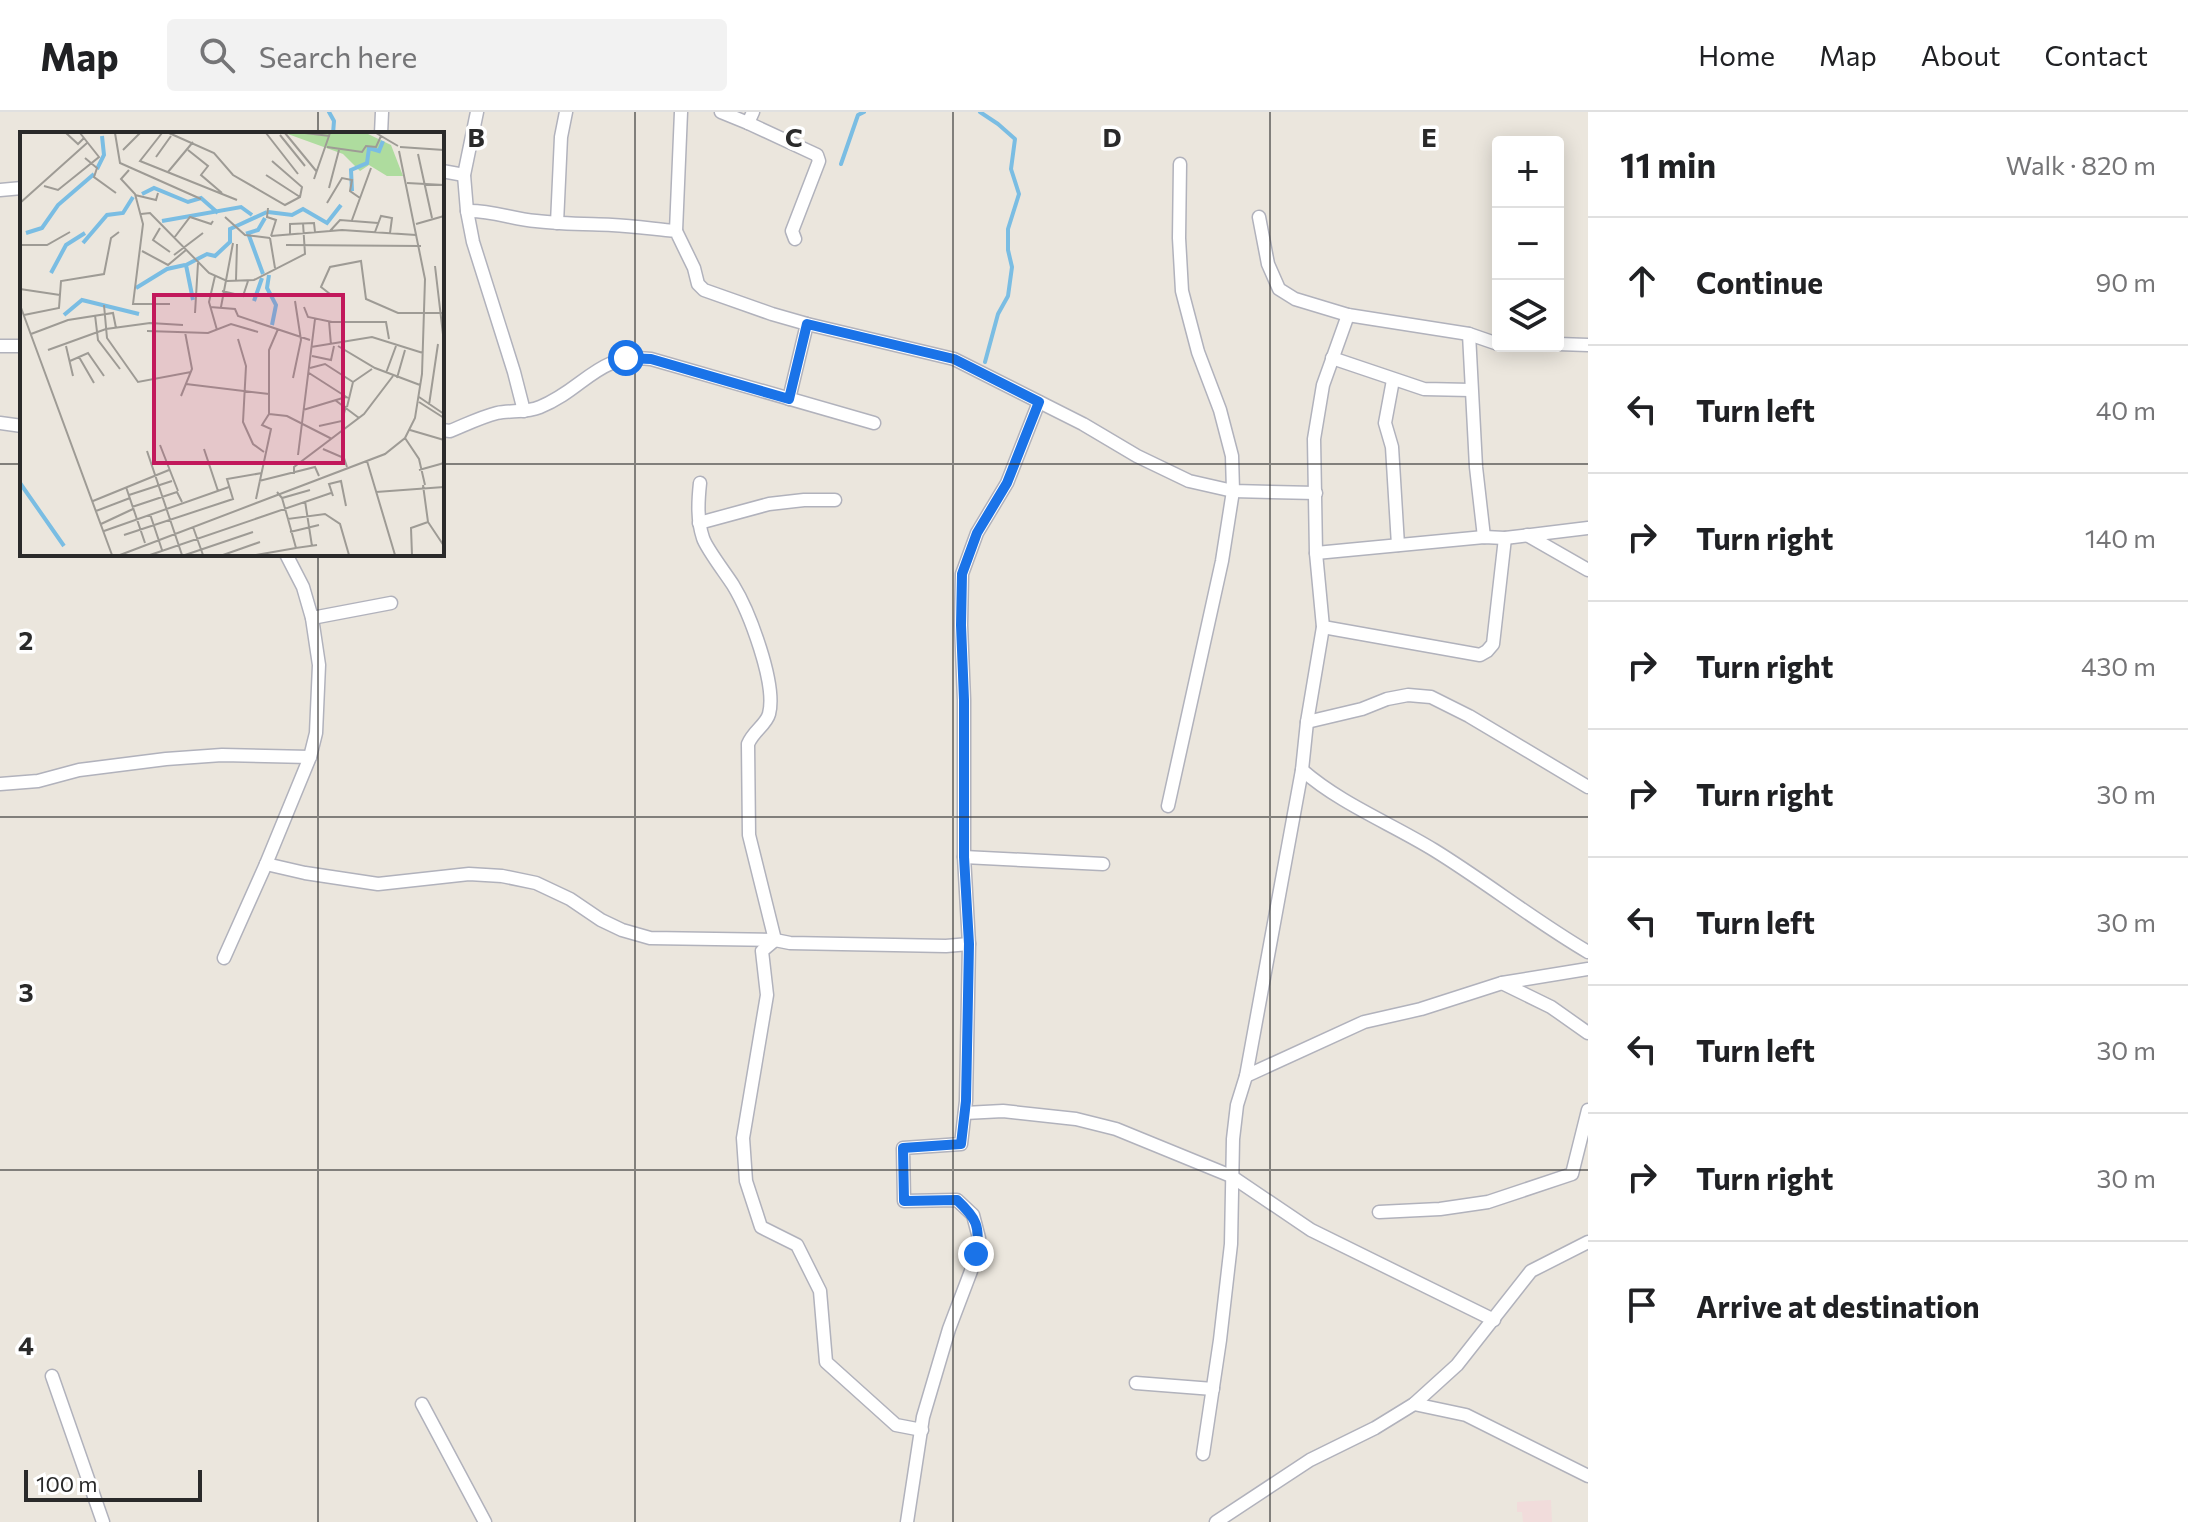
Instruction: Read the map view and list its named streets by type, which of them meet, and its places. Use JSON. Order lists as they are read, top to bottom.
{
  "scale_bar": "100 m",
  "page": {
    "header": "Map",
    "search": "Search here",
    "nav": [
      "Home",
      "Map",
      "About",
      "Contact"
    ],
    "heading": ["11 min", "Walk · 820 m"],
    "map_buttons": ["+", "−"],
    "list": [
      ["Continue", "90 m"],
      ["Turn left", "40 m"],
      ["Turn right", "140 m"],
      ["Turn right", "430 m"],
      ["Turn right", "30 m"],
      ["Turn left", "30 m"],
      ["Turn left", "30 m"],
      ["Turn right", "30 m"],
      "Arrive at destination"
    ],
    "scale": "100 m"
  },
  "grid": {
    "columns": [
      "B",
      "C",
      "D",
      "E"
    ],
    "rows": ["2", "3", "4"]
  }
}
